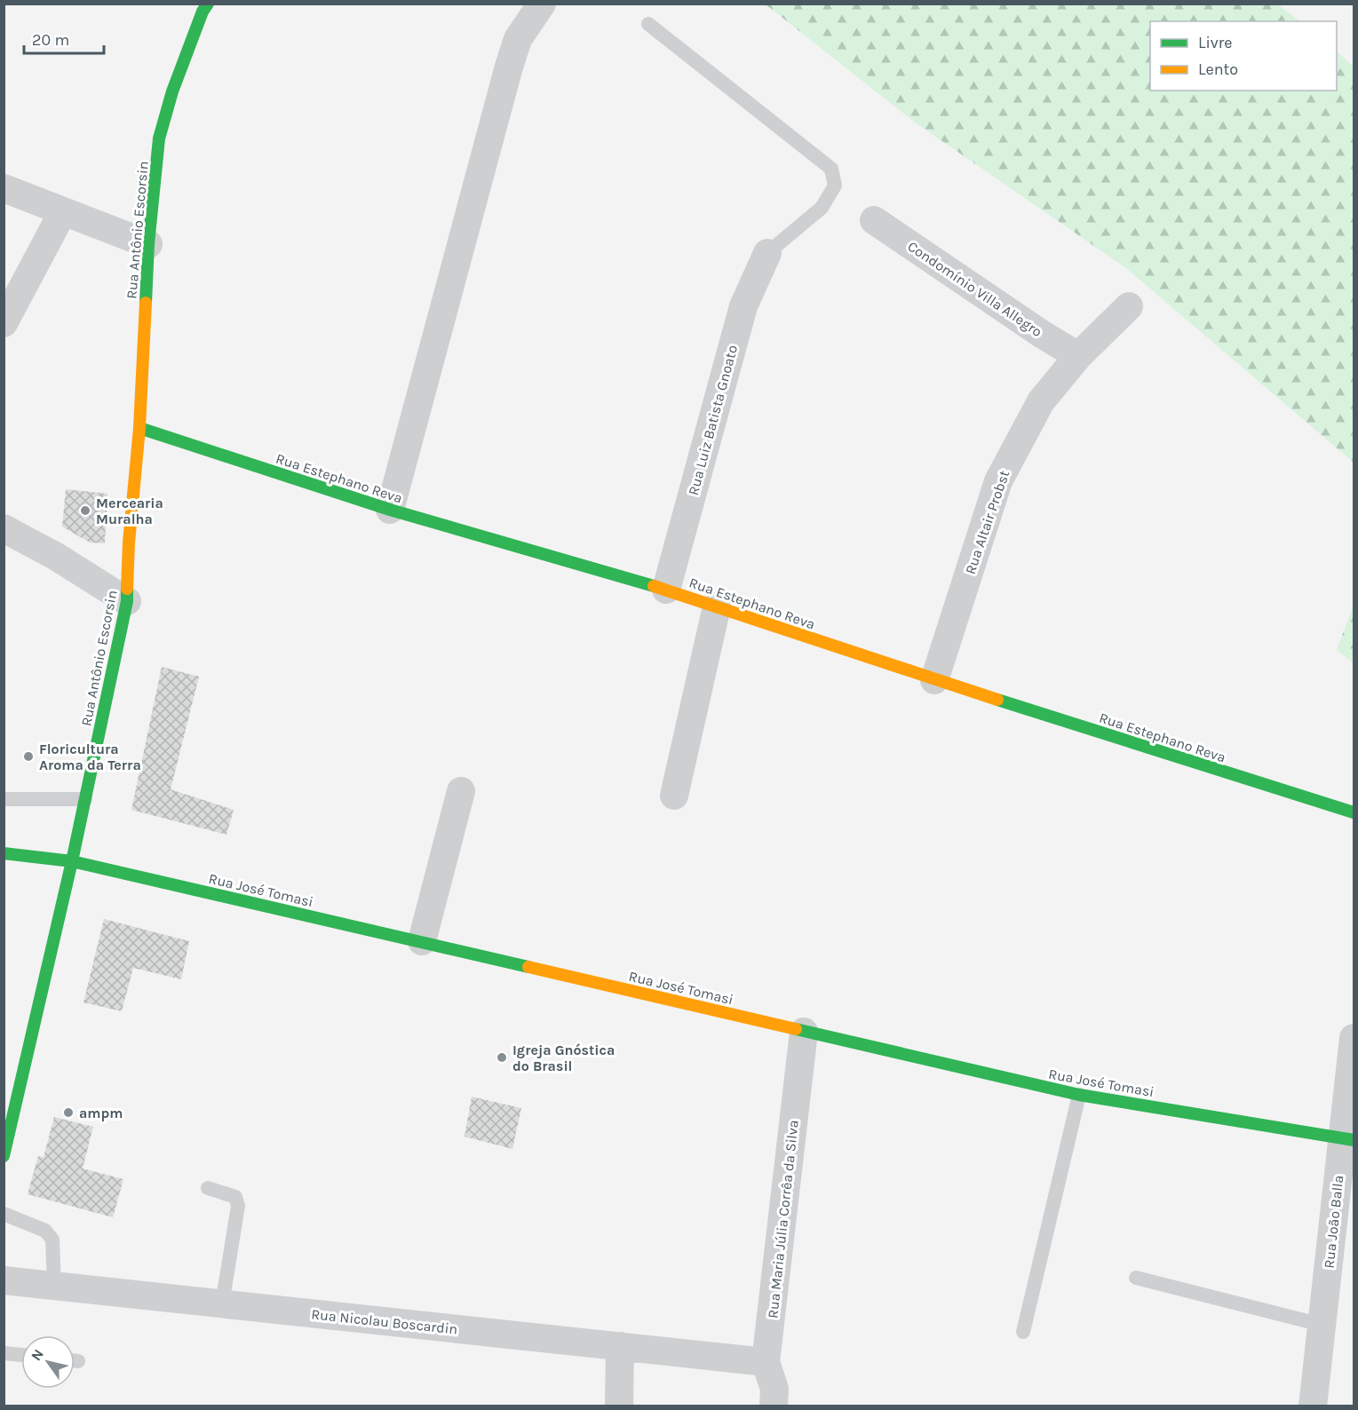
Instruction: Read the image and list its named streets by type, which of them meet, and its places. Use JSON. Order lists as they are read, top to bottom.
{
  "streets": {
    "street": [
      "Rua Antônio Escorsin",
      "Condomínio Villa Allegro",
      "Rua Luiz Batista Gnoato",
      "Rua Estephano Reva",
      "Rua Altair Probst",
      "Rua José Tomasi",
      "Rua Maria Júlia Corrêa da Silva",
      "Rua João Balla",
      "Rua Nicolau Boscardin"
    ]
  },
  "crossings": [
    ["Rua Antônio Escorsin", "Rua Estephano Reva"],
    ["Rua Antônio Escorsin", "Rua José Tomasi"],
    ["Condomínio Villa Allegro", "Rua Altair Probst"],
    ["Rua Luiz Batista Gnoato", "Rua Estephano Reva"],
    ["Rua Estephano Reva", "Rua Altair Probst"],
    ["Rua José Tomasi", "Rua Maria Júlia Corrêa da Silva"],
    ["Rua José Tomasi", "Rua João Balla"],
    ["Rua Maria Júlia Corrêa da Silva", "Rua Nicolau Boscardin"]
  ],
  "places": [
    "Mercearia Muralha",
    "Floricultura Aroma da Terra",
    "Igreja Gnóstica do Brasil",
    "ampm"
  ],
  "legend": ["Livre", "Lento"],
  "scale_bar": "20 m",
  "north": "top left"
}
